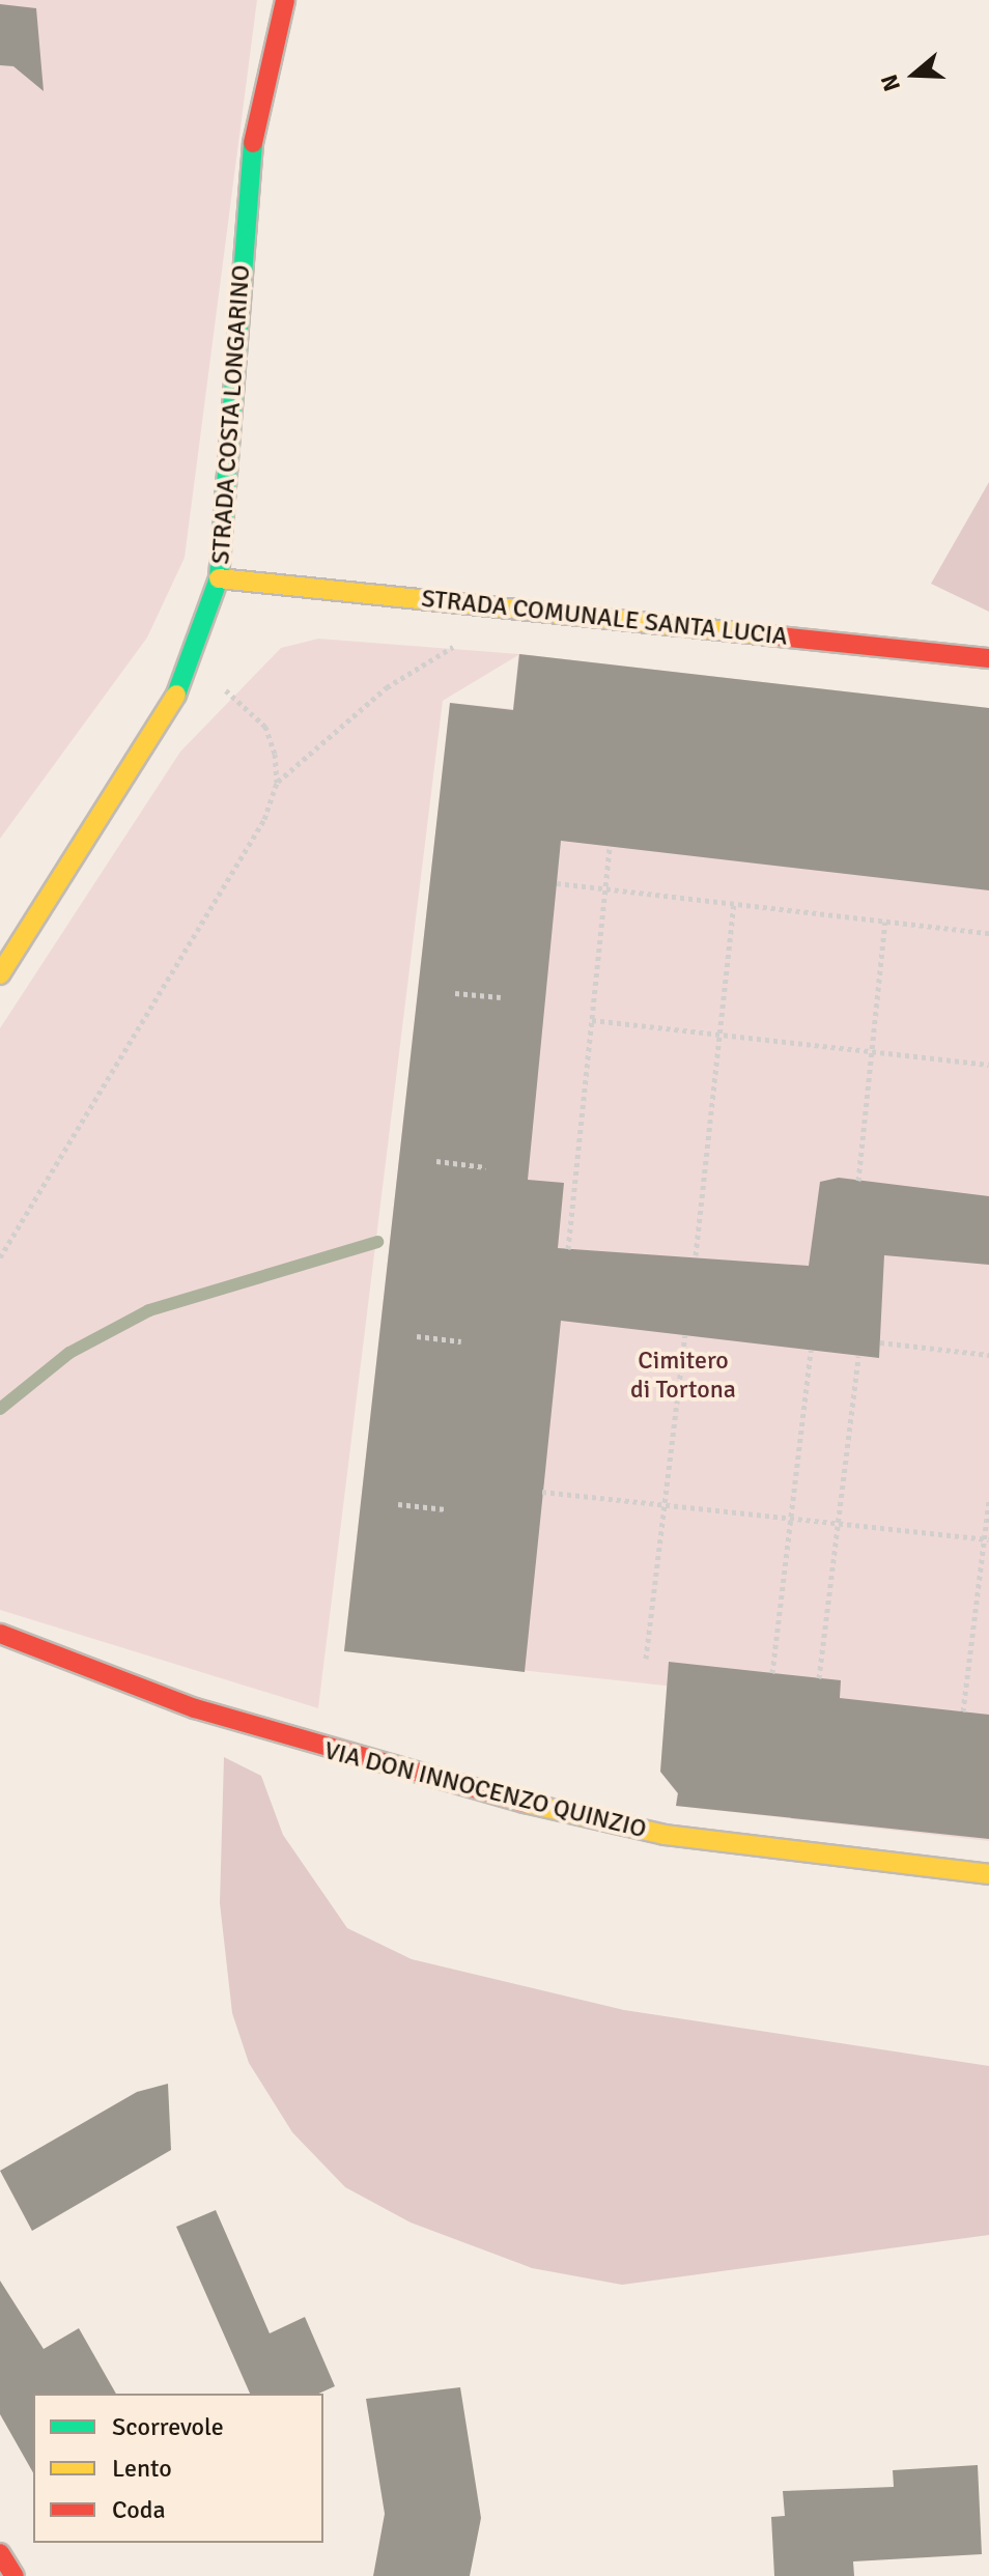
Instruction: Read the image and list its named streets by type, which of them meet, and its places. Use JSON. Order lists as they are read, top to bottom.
{
  "streets": {
    "street": ["STRADA COSTA LONGARINO", "STRADA COMUNALE SANTA LUCIA", "VIA DON INNOCENZO QUINZIO"]
  },
  "crossings": [
    ["STRADA COSTA LONGARINO", "STRADA COMUNALE SANTA LUCIA"]
  ],
  "parks": ["Cimitero di Tortona"],
  "legend": ["Scorrevole", "Lento", "Coda"],
  "north": "left"
}
